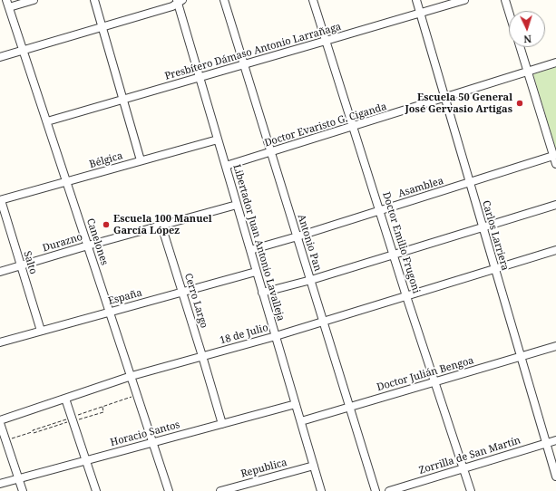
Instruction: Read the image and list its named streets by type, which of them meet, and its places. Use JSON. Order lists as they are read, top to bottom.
{
  "streets": {
    "street": [
      "Presbítero Dámaso Antonio Larrañaga",
      "Doctor Evaristo G. Ciganda",
      "Bélgica",
      "Asamblea",
      "Carlos Larriera",
      "Canelones",
      "Durazno",
      "Libertador Juan Antonio Lavalleja",
      "Antonio Pan",
      "Doctor Emilio Frugoni",
      "Salto",
      "España",
      "Cerro Largo",
      "18 de Julio",
      "Doctor Julián Bengoa",
      "Horacio Santos",
      "Zorrilla de San Martín",
      "Republica"
    ]
  },
  "crossings": [
    ["Presbítero Dámaso Antonio Larrañaga", "Carlos Larriera"],
    ["Presbítero Dámaso Antonio Larrañaga", "Canelones"],
    ["Presbítero Dámaso Antonio Larrañaga", "Libertador Juan Antonio Lavalleja"],
    ["Presbítero Dámaso Antonio Larrañaga", "Antonio Pan"],
    ["Presbítero Dámaso Antonio Larrañaga", "Doctor Emilio Frugoni"],
    ["Doctor Evaristo G. Ciganda", "Carlos Larriera"],
    ["Doctor Evaristo G. Ciganda", "Libertador Juan Antonio Lavalleja"],
    ["Doctor Evaristo G. Ciganda", "Antonio Pan"],
    ["Doctor Evaristo G. Ciganda", "Doctor Emilio Frugoni"],
    ["Bélgica", "Canelones"],
    ["Bélgica", "Libertador Juan Antonio Lavalleja"],
    ["Bélgica", "Salto"],
    ["Asamblea", "Carlos Larriera"],
    ["Asamblea", "Libertador Juan Antonio Lavalleja"],
    ["Asamblea", "Antonio Pan"],
    ["Asamblea", "Doctor Emilio Frugoni"],
    ["Carlos Larriera", "18 de Julio"],
    ["Carlos Larriera", "Doctor Julián Bengoa"],
    ["Carlos Larriera", "Zorrilla de San Martín"],
    ["Canelones", "Durazno"],
    ["Canelones", "España"],
    ["Canelones", "18 de Julio"],
    ["Canelones", "Horacio Santos"],
    ["Durazno", "Libertador Juan Antonio Lavalleja"],
    ["Durazno", "Salto"],
    ["Durazno", "Cerro Largo"],
    ["Libertador Juan Antonio Lavalleja", "España"],
    ["Libertador Juan Antonio Lavalleja", "18 de Julio"],
    ["Libertador Juan Antonio Lavalleja", "Doctor Julián Bengoa"],
    ["Libertador Juan Antonio Lavalleja", "Horacio Santos"],
    ["Libertador Juan Antonio Lavalleja", "Republica"],
    ["Antonio Pan", "18 de Julio"],
    ["Antonio Pan", "Doctor Julián Bengoa"],
    ["Doctor Emilio Frugoni", "18 de Julio"],
    ["Doctor Emilio Frugoni", "Doctor Julián Bengoa"],
    ["Doctor Emilio Frugoni", "Zorrilla de San Martín"],
    ["Salto", "España"],
    ["España", "Cerro Largo"],
    ["Cerro Largo", "18 de Julio"],
    ["Cerro Largo", "Horacio Santos"]
  ],
  "places": ["Escuela 50 General José Gervasio Artigas", "Escuela 100 Manuel García López"],
  "north": "bottom"
}
